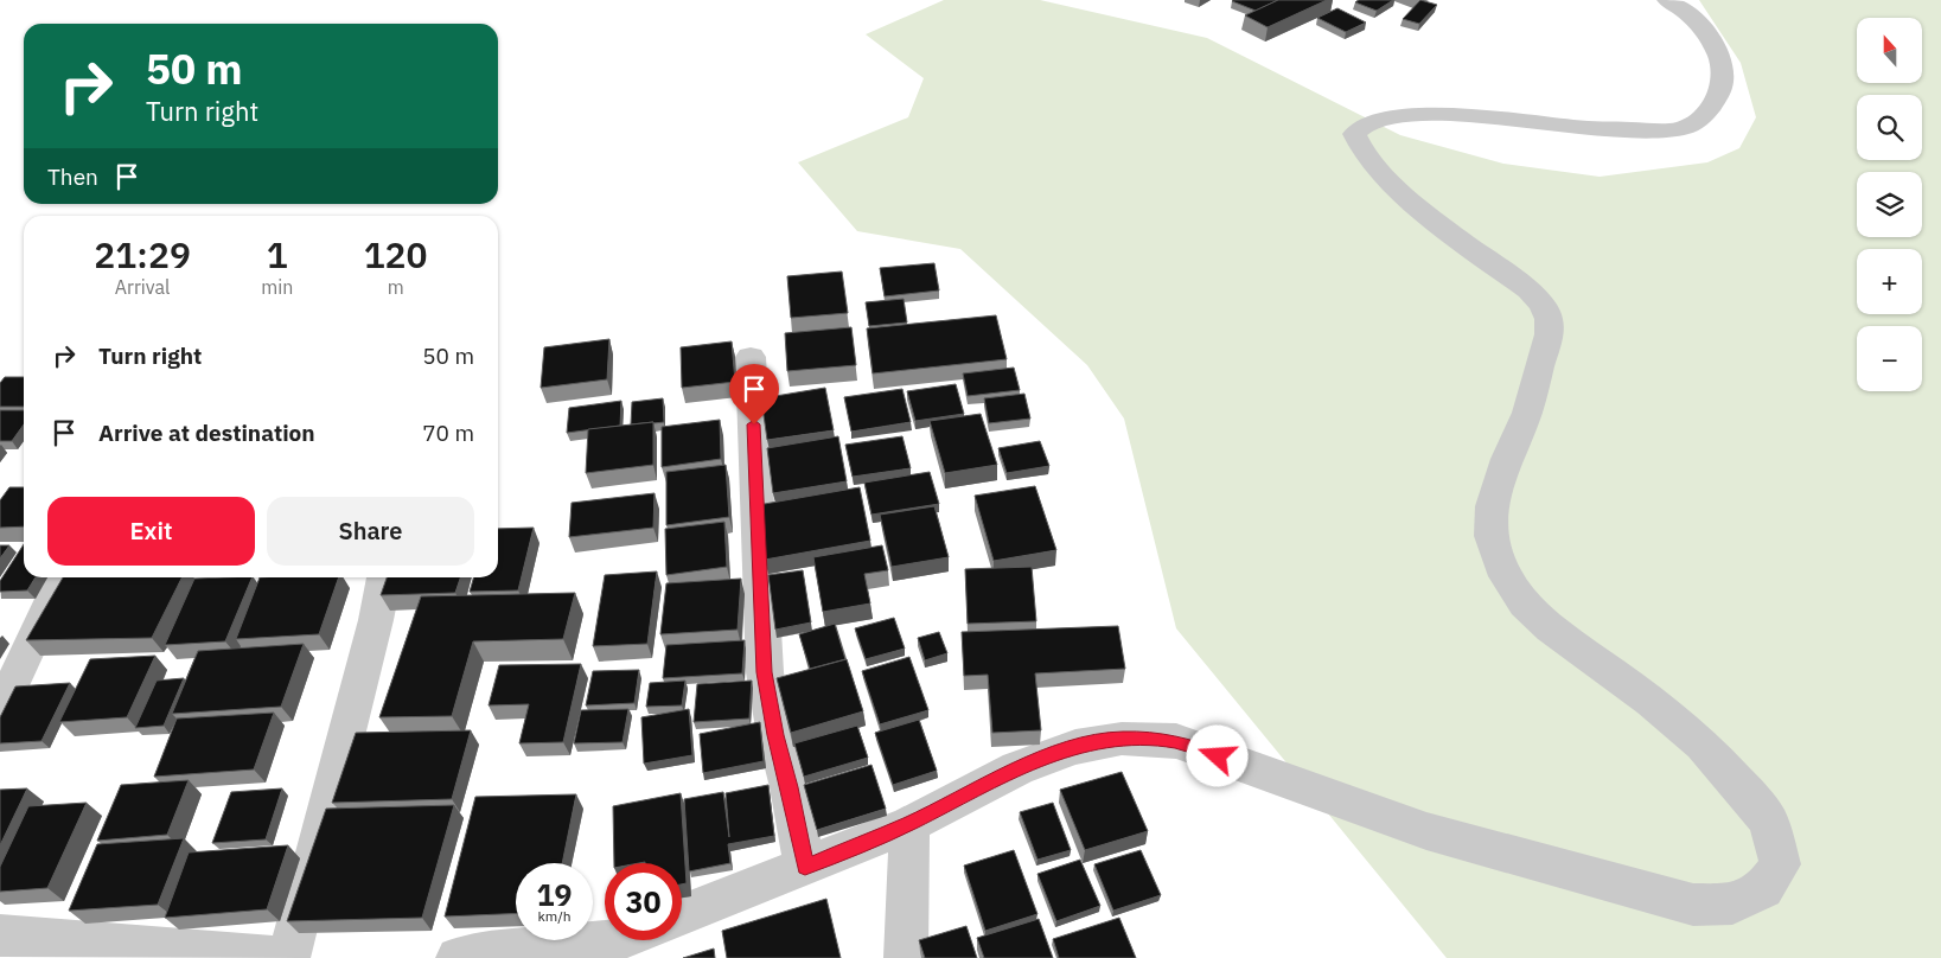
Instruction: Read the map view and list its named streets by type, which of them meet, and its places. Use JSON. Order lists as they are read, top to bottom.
{
  "north": "top",
  "page": {
    "map_buttons": ["+", "−"],
    "turn": ["50 m", "Turn right"],
    "then": "Then",
    "eta": [
      "21:29",
      "Arrival",
      "1",
      "min",
      "120",
      "m"
    ],
    "list": [
      {
        "name": "Turn right",
        "value": "50 m"
      },
      {
        "name": "Arrive at destination",
        "value": "70 m"
      }
    ],
    "buttons": ["Exit", "Share"],
    "speed": "19 km/h",
    "limit": "30"
  }
}
